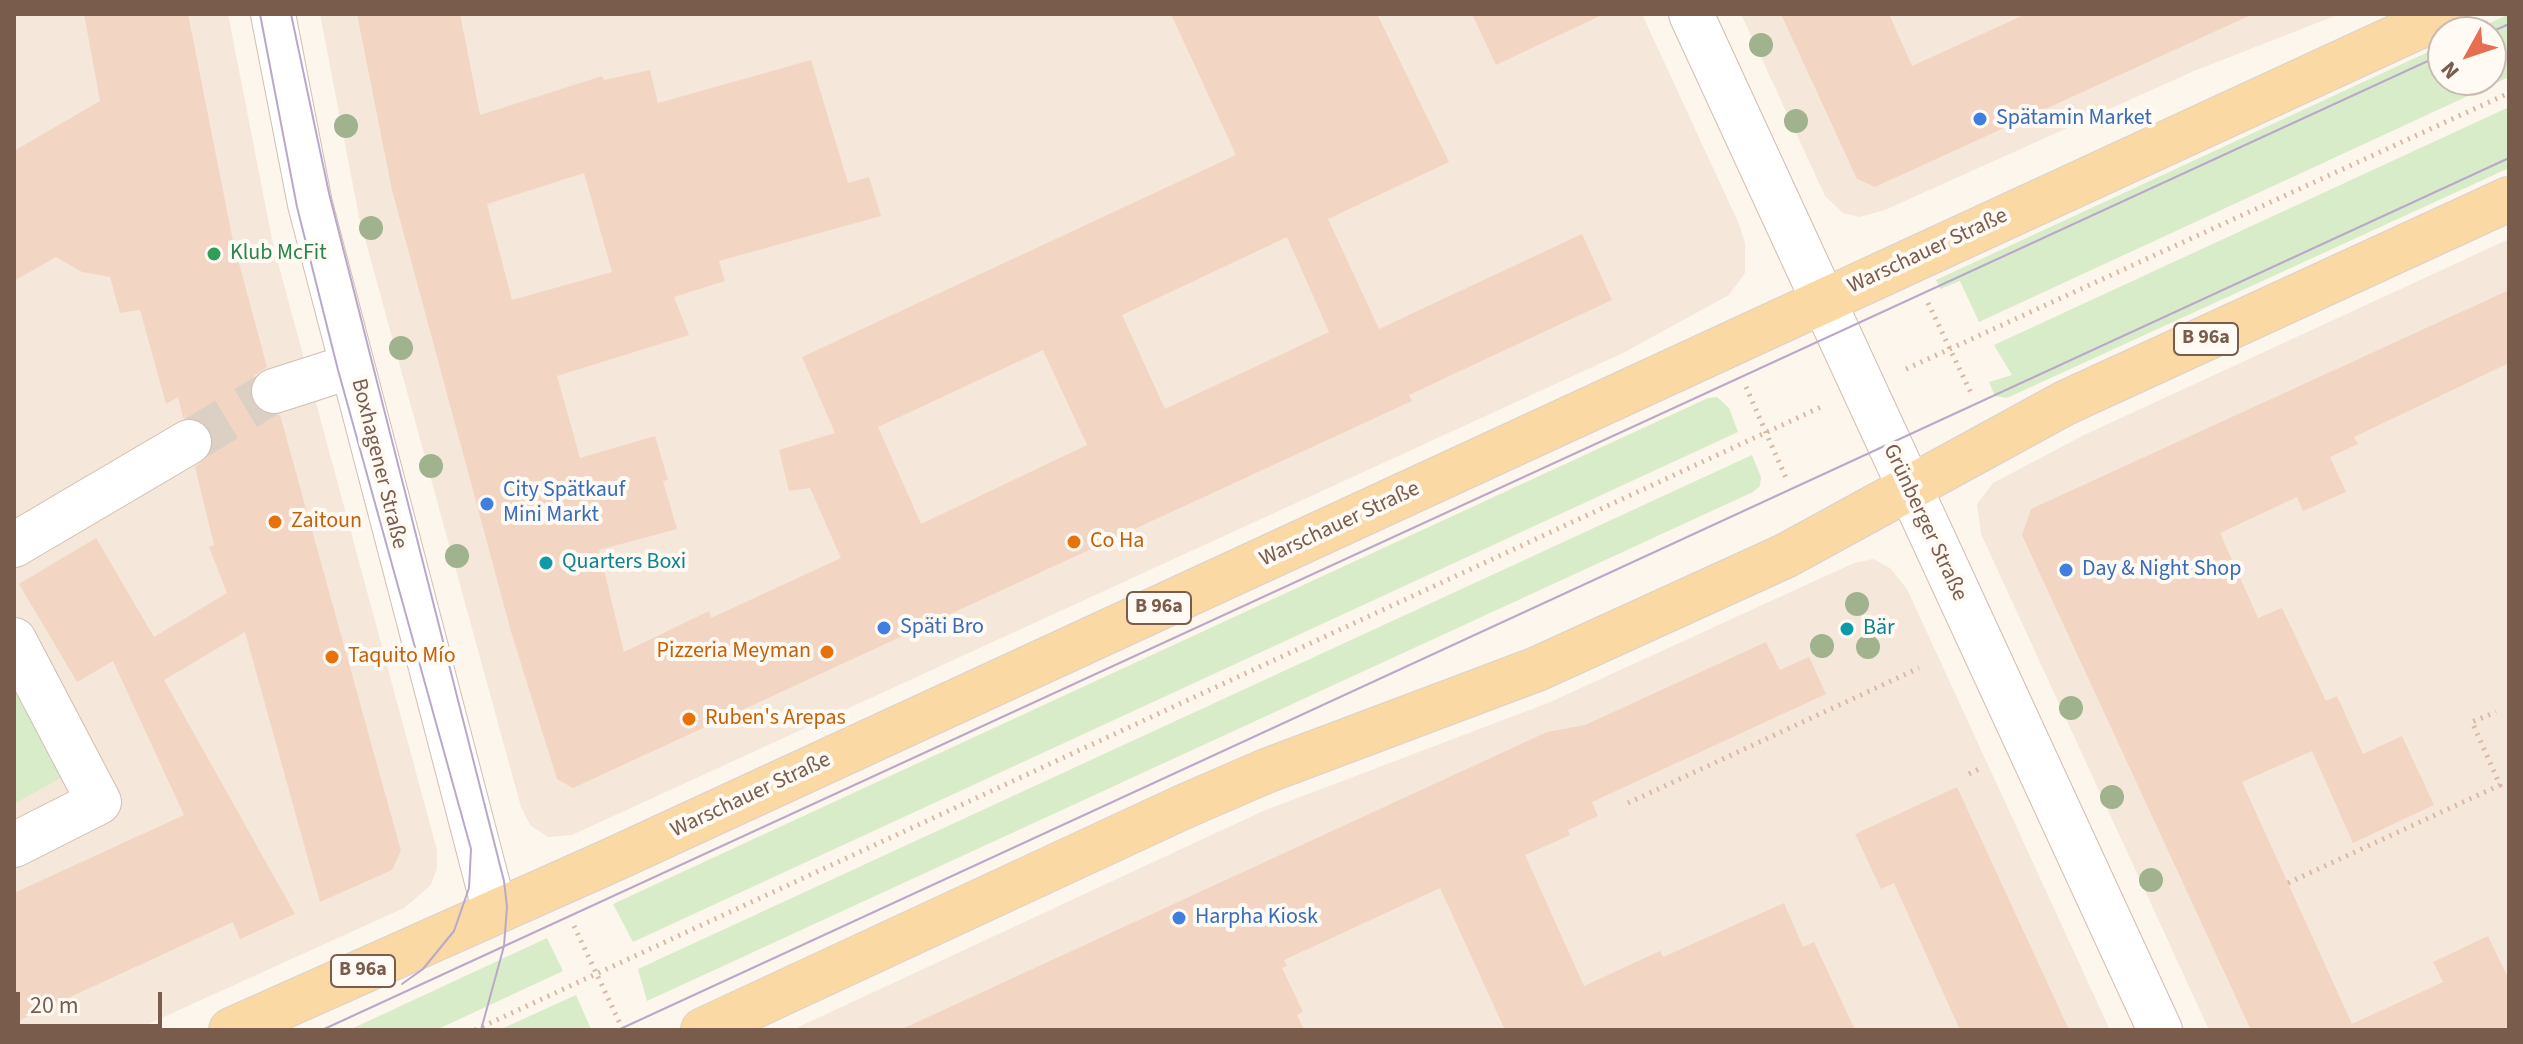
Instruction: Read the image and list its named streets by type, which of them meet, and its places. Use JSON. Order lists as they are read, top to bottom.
{
  "streets": {
    "main road": ["Warschauer Straße", "B 96a"],
    "street": ["Boxhagener Straße", "Grünberger Straße"]
  },
  "crossings": [
    ["Warschauer Straße", "Boxhagener Straße"],
    ["Warschauer Straße", "Grünberger Straße"],
    ["B 96a", "Grünberger Straße"]
  ],
  "places": [
    "Spätamin Market",
    "Klub McFit",
    "City Spätkauf Mini Markt",
    "Zaitoun",
    "Co Ha",
    "Quarters Boxi",
    "Day & Night Shop",
    "Späti Bro",
    "Bär",
    "Pizzeria Meyman",
    "Taquito Mío",
    "Ruben's Arepas",
    "Harpha Kiosk"
  ],
  "scale_bar": "20 m",
  "north": "bottom left"
}
